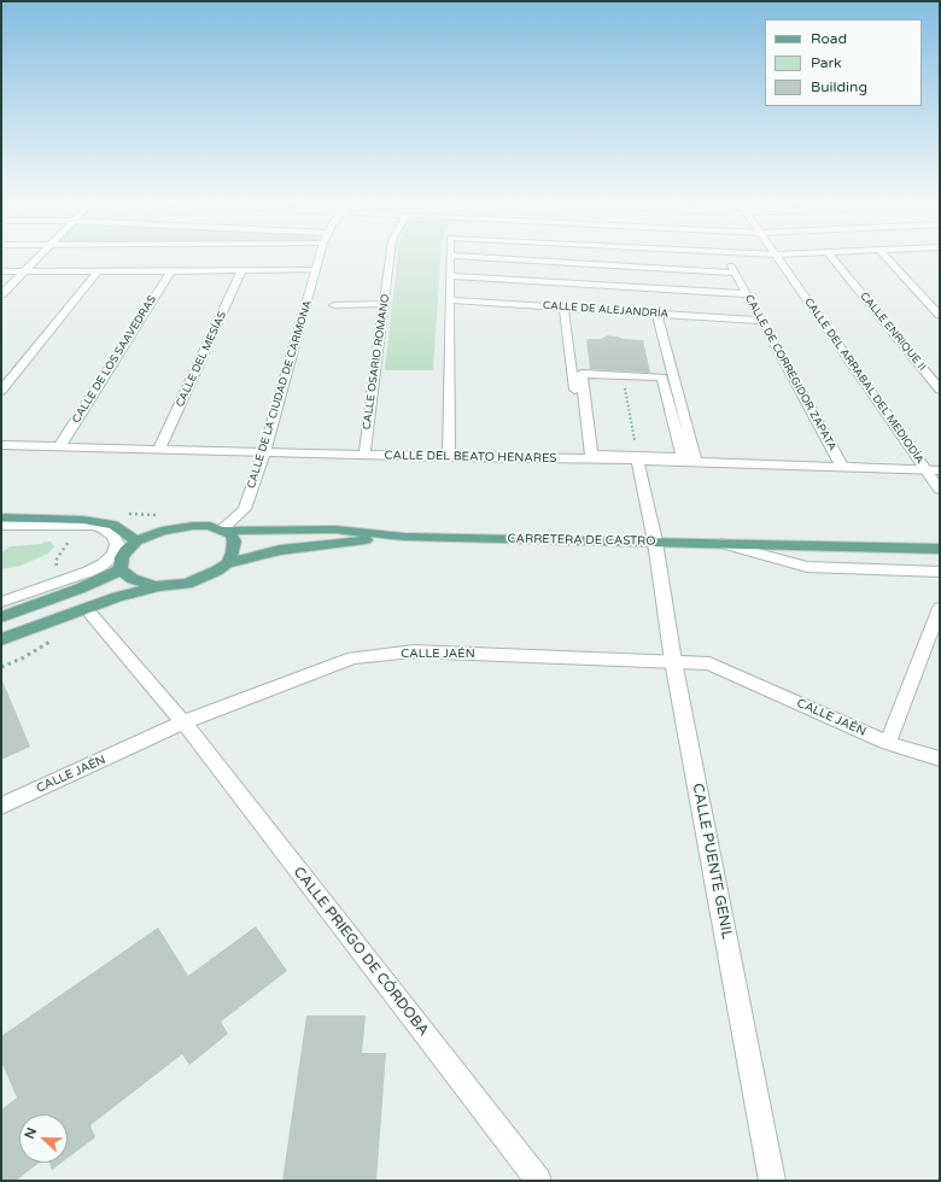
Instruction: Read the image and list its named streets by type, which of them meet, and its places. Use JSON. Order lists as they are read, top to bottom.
{
  "streets": {
    "main road": ["CARRETERA DE CASTRO"],
    "street": [
      "CALLE DE ALEJANDRÍA",
      "CALLE ENRIQUE II",
      "CALLE DE LOS SAAVEDRAS",
      "CALLE DEL MESÍAS",
      "CALLE OSARIO ROMANO",
      "CALLE DE CORREGIDOR ZAPATA",
      "CALLE DEL ARRABAL DEL MEDIODÍA",
      "CALLE DE LA CIUDAD DE CARMONA",
      "CALLE DEL BEATO HENARES",
      "CALLE JAÉN",
      "CALLE PUENTE GENIL",
      "CALLE PRIEGO DE CÓRDOBA"
    ]
  },
  "crossings": [
    ["CALLE DE ALEJANDRÍA", "CALLE DE CORREGIDOR ZAPATA"],
    ["CALLE DE LOS SAAVEDRAS", "CALLE DEL BEATO HENARES"],
    ["CALLE DEL MESÍAS", "CALLE DEL BEATO HENARES"],
    ["CALLE OSARIO ROMANO", "CALLE DEL BEATO HENARES"],
    ["CALLE DE CORREGIDOR ZAPATA", "CALLE DEL BEATO HENARES"],
    ["CALLE DEL ARRABAL DEL MEDIODÍA", "CALLE DEL BEATO HENARES"],
    ["CALLE DE LA CIUDAD DE CARMONA", "CALLE DEL BEATO HENARES"],
    ["CALLE DE LA CIUDAD DE CARMONA", "CARRETERA DE CASTRO"],
    ["CALLE DEL BEATO HENARES", "CALLE PUENTE GENIL"],
    ["CARRETERA DE CASTRO", "CALLE PUENTE GENIL"],
    ["CALLE JAÉN", "CALLE PUENTE GENIL"],
    ["CALLE JAÉN", "CALLE PRIEGO DE CÓRDOBA"]
  ],
  "legend": ["Road", "Park", "Building"],
  "north": "left"
}
